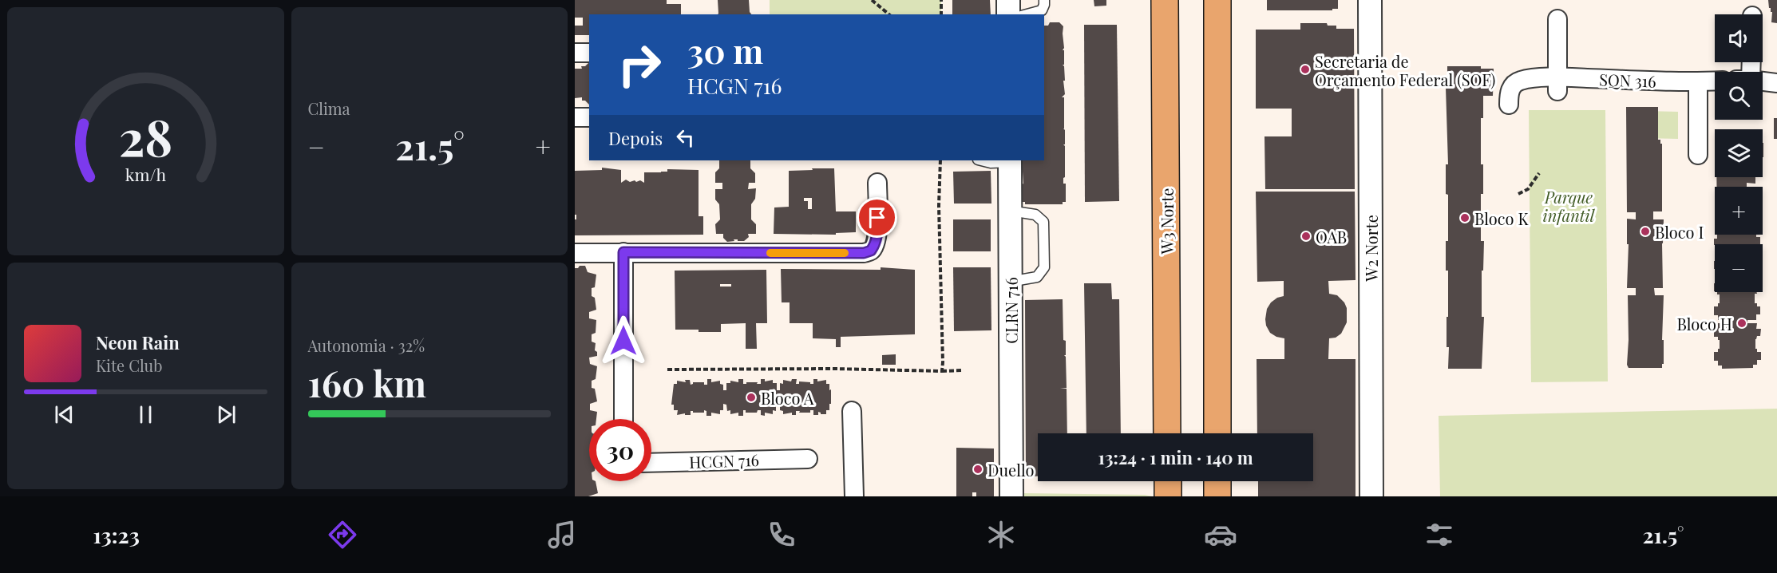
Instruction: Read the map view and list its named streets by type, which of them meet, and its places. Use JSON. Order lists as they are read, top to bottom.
{
  "streets": {
    "main road": ["W3 Norte"],
    "street": [
      "SQN 316",
      "W2 Norte",
      "CLRN 716",
      "HCGN 716"
    ]
  },
  "parks": ["Parque infantil"],
  "places": [
    "Secretaria de Orçamento Federal (SOF)",
    "Bloco K",
    "Bloco I",
    "OAB",
    "Bloco H",
    "Bloco A",
    "Duello"
  ],
  "page": {
    "tile": [
      "Clima",
      ["Autonomia · 32%", "160 km"]
    ],
    "map_buttons": ["+", "−"],
    "turn": ["30 m", "HCGN 716"],
    "then": "Depois",
    "heat": ["−", "21.5°", "+"],
    "song": ["Neon Rain", "Kite Club"],
    "limit": "30",
    "trip": "13:24 · 1 min · 140 m",
    "tabs": ["13:23", "21.5°"],
    "gauge": ["28", "km/h"]
  }
}
